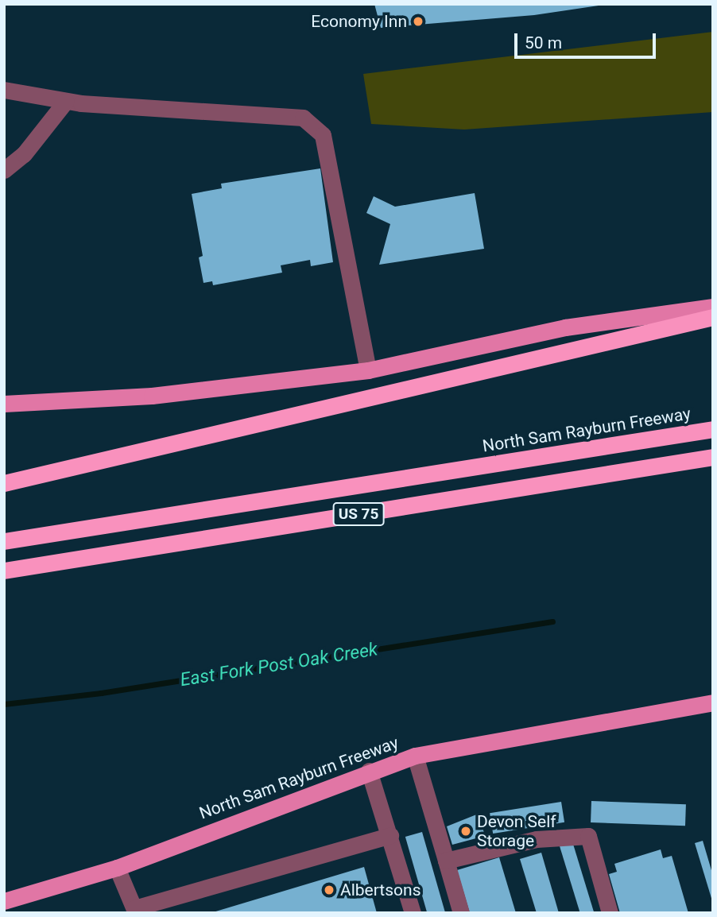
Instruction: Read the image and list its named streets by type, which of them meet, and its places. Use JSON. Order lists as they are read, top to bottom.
{
  "streets": {
    "highway": ["North Sam Rayburn Freeway", "US 75"]
  },
  "water": ["East Fork Post Oak Creek"],
  "places": ["Economy Inn", "Devon Self Storage", "Albertsons"],
  "scale_bar": "50 m"
}
